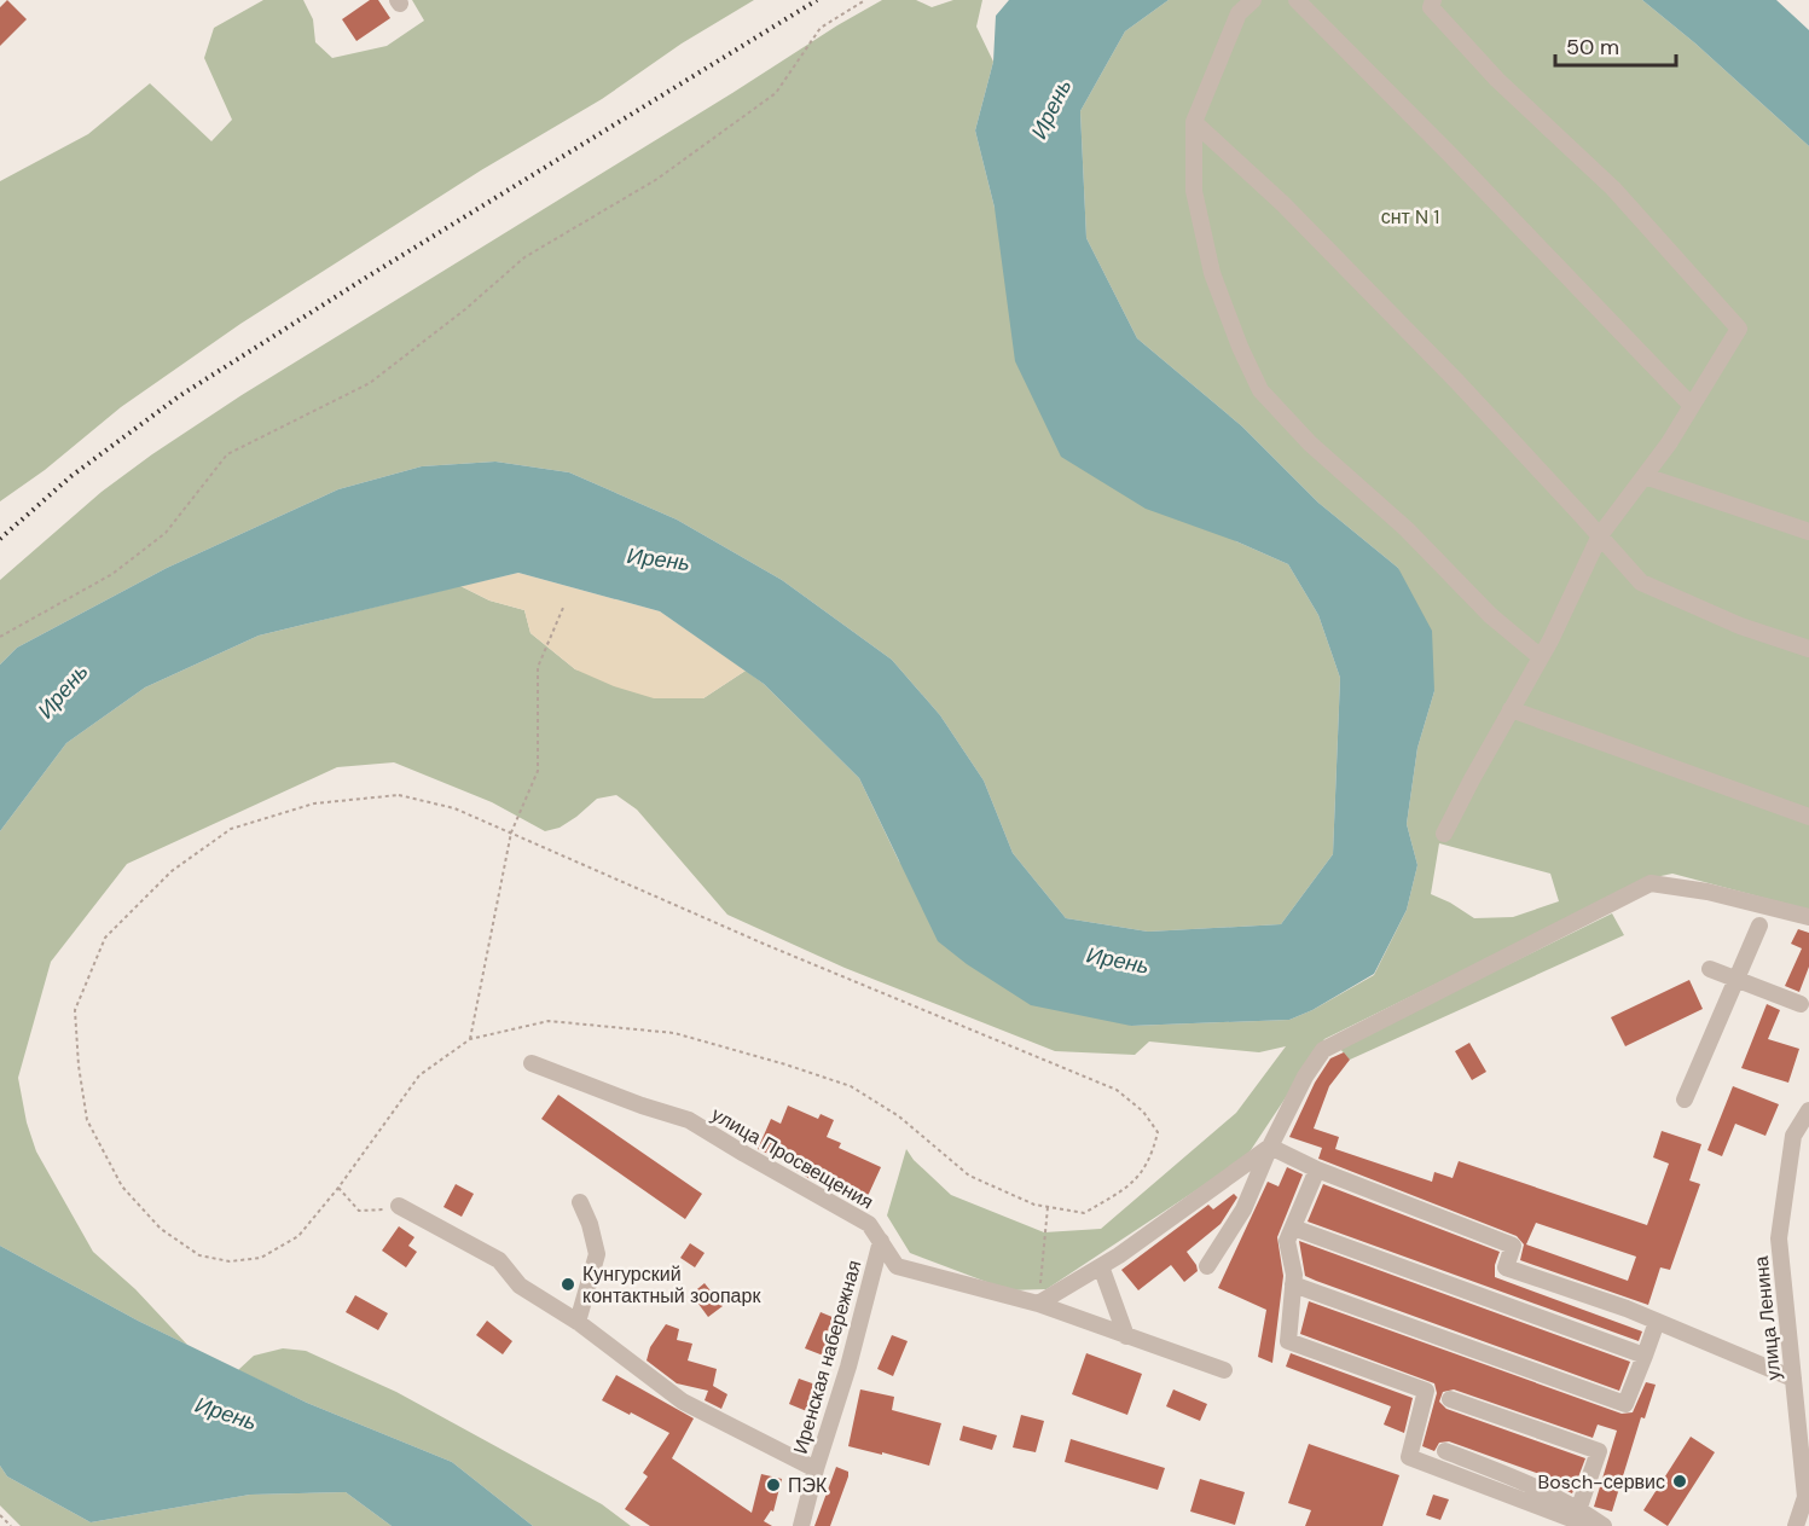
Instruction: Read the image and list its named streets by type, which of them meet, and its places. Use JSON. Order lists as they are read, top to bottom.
{
  "streets": {
    "street": ["улица Просвещения", "улица Ленина", "Иренская набережная"]
  },
  "crossings": [
    ["улица Просвещения", "Иренская набережная"]
  ],
  "water": ["Ирень"],
  "parks": ["снт N 1"],
  "places": ["Кунгурский контактный зоопарк", "Bosch-сервис", "ПЭК"],
  "scale_bar": "50 m"
}
